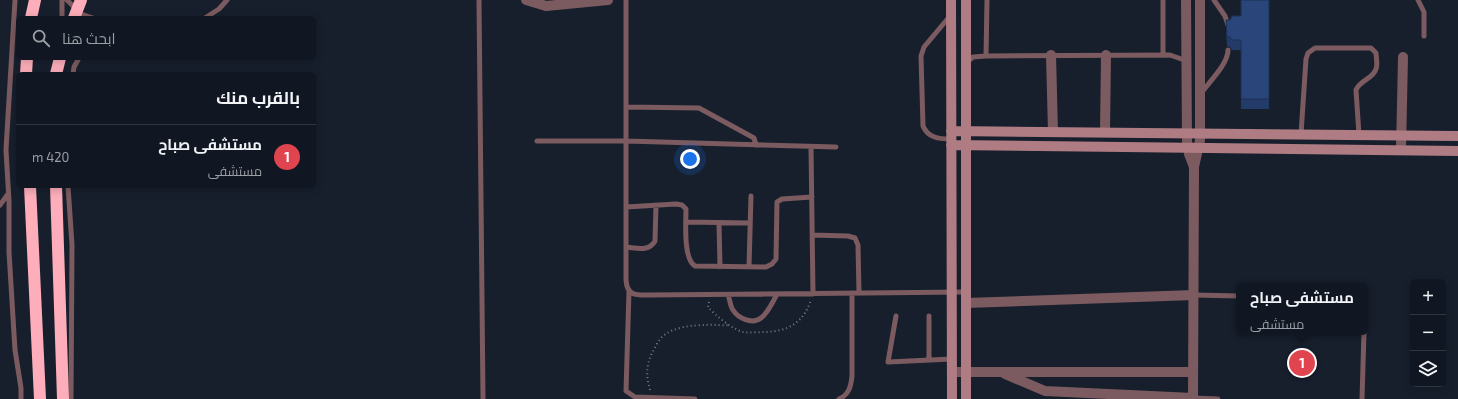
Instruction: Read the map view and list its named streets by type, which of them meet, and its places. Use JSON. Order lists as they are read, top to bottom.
{
  "page": {
    "search": "ابحث هنا",
    "heading": "بالقرب منك",
    "list": [
      {
        "mark": "1",
        "name": "مستشفى صباح",
        "note": "مستشفى",
        "value": "420 m"
      }
    ],
    "map_buttons": ["+", "−"],
    "popup": ["مستشفى صباح", "مستشفى"],
    "pins": "1"
  }
}
